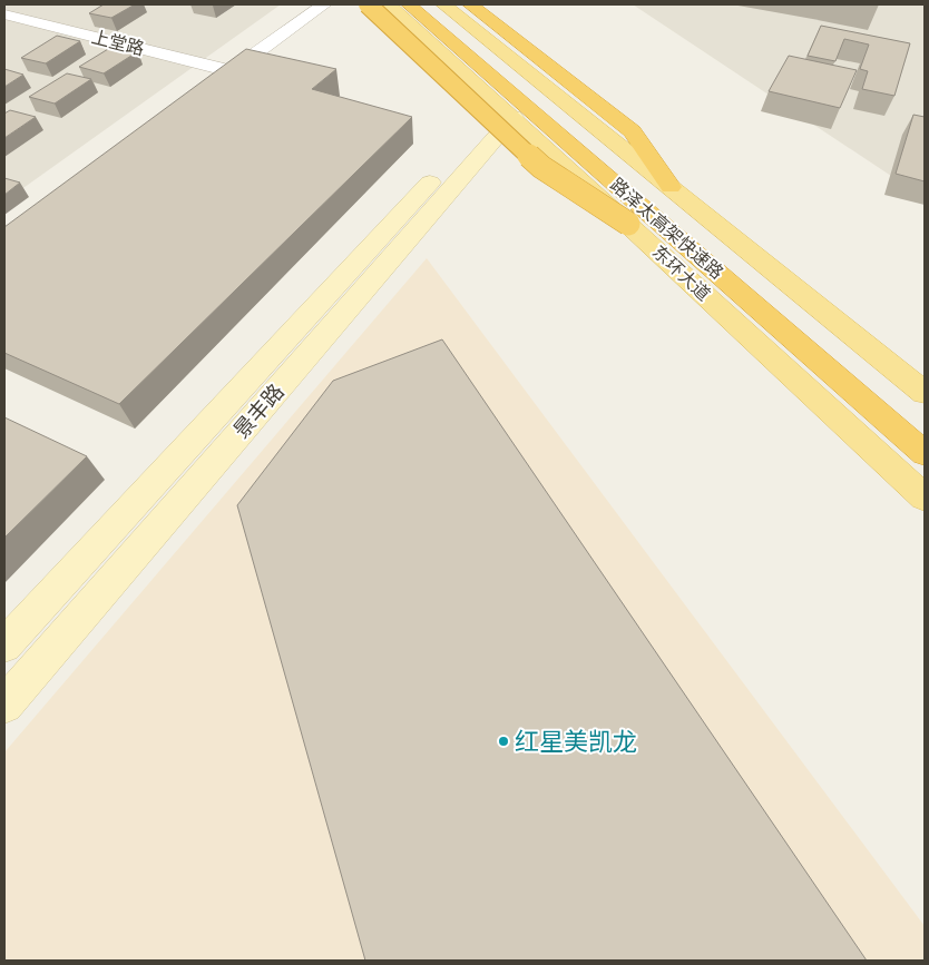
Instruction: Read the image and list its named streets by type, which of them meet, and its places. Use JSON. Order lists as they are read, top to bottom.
{
  "streets": {
    "highway": ["路泽太高架快速路"],
    "main road": ["东环大道"],
    "street": ["上堂路", "景丰路"]
  },
  "crossings": [
    ["东环大道", "景丰路"]
  ],
  "places": ["红星美凯龙"]
}
